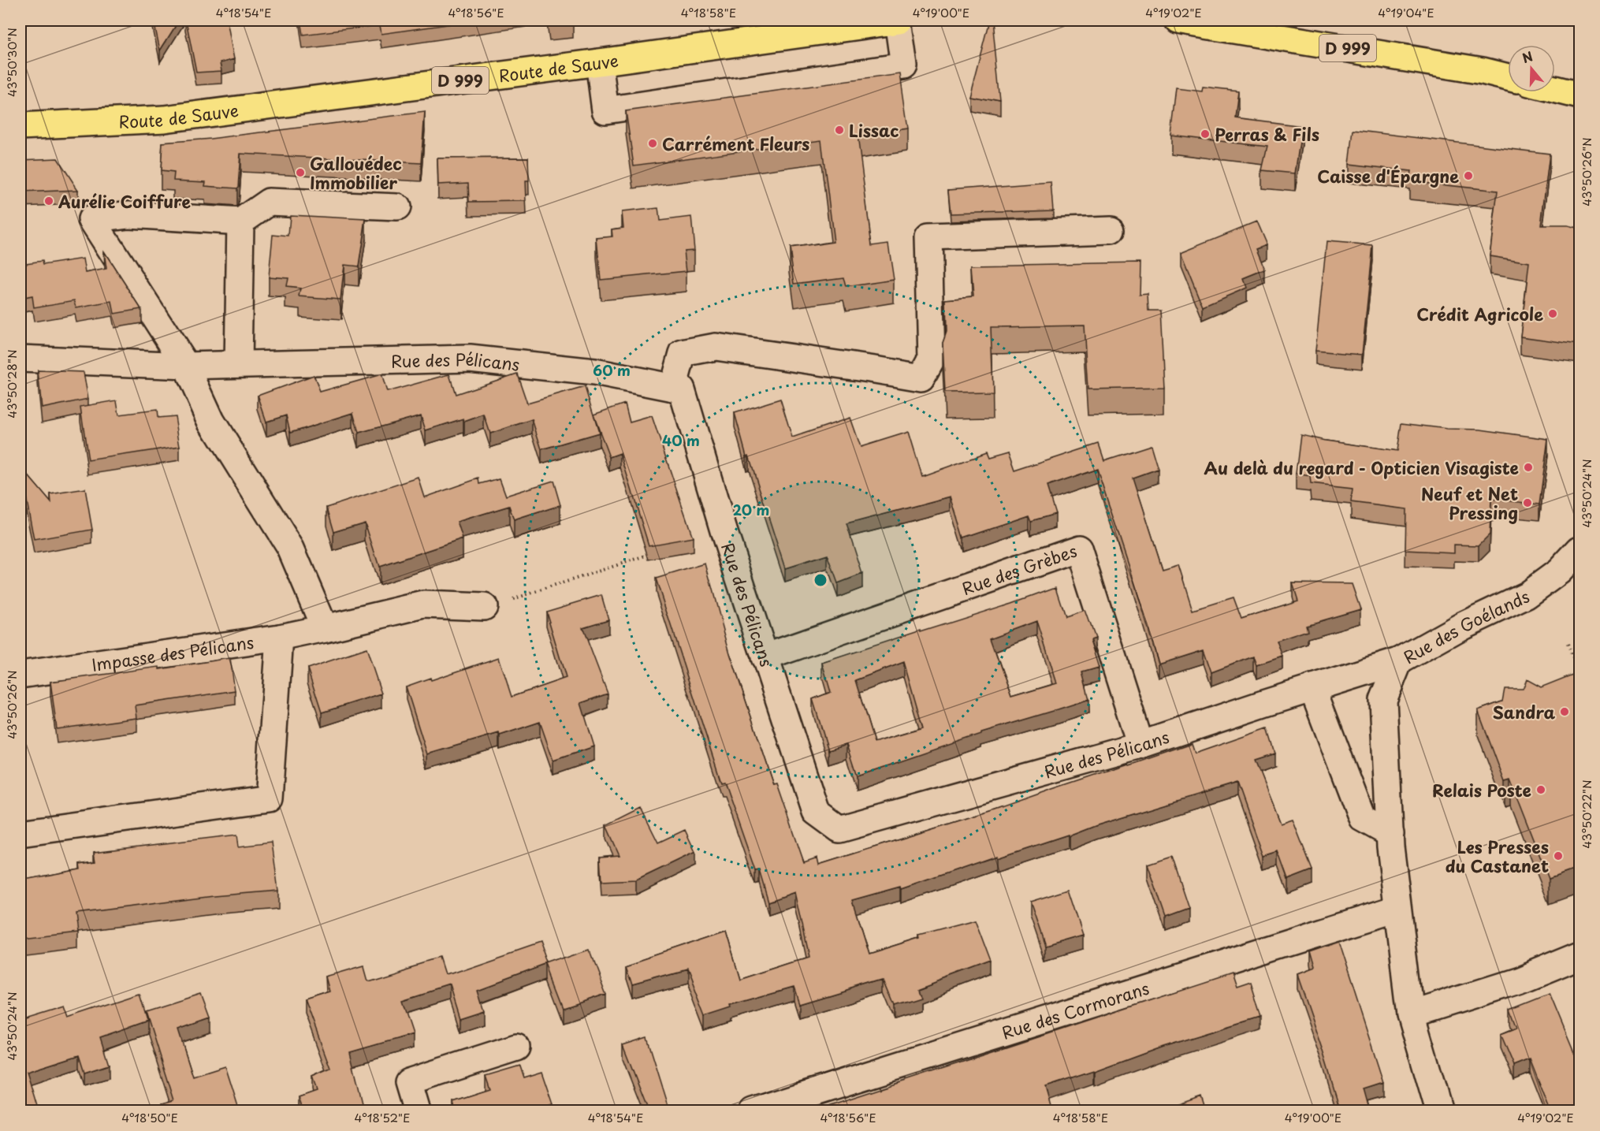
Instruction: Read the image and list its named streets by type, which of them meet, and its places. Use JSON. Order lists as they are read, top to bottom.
{
  "streets": {
    "main road": ["D 999", "Route de Sauve"],
    "street": [
      "Rue des Pélicans",
      "Rue des Grèbes",
      "Rue des Goélands",
      "Impasse des Pélicans",
      "Rue des Cormorans"
    ]
  },
  "crossings": [
    ["Rue des Pélicans", "Rue des Grèbes"],
    ["Rue des Pélicans", "Rue des Goélands"],
    ["Rue des Goélands", "Rue des Cormorans"]
  ],
  "places": [
    "Lissac",
    "Perras & Fils",
    "Carrément Fleurs",
    "Gallouédec Immobilier",
    "Caisse d'Épargne",
    "Aurélie Coiffure",
    "Crédit Agricole",
    "Au delà du regard - Opticien Visagiste",
    "Neuf et Net Pressing",
    "Sandra",
    "Relais Poste",
    "Les Presses du Castanet"
  ],
  "north": "top",
  "coordinates": [
    "4°18'54\"E",
    "4°18'56\"E",
    "4°18'58\"E",
    "4°19'00\"E",
    "4°19'02\"E",
    "4°19'04\"E",
    "43°50'30\"N",
    "43°50'26\"N",
    "43°50'28\"N",
    "43°50'24\"N",
    "43°50'22\"N",
    "4°18'50\"E",
    "4°18'52\"E"
  ],
  "rings": ["60 m", "40 m", "20 m"]
}
